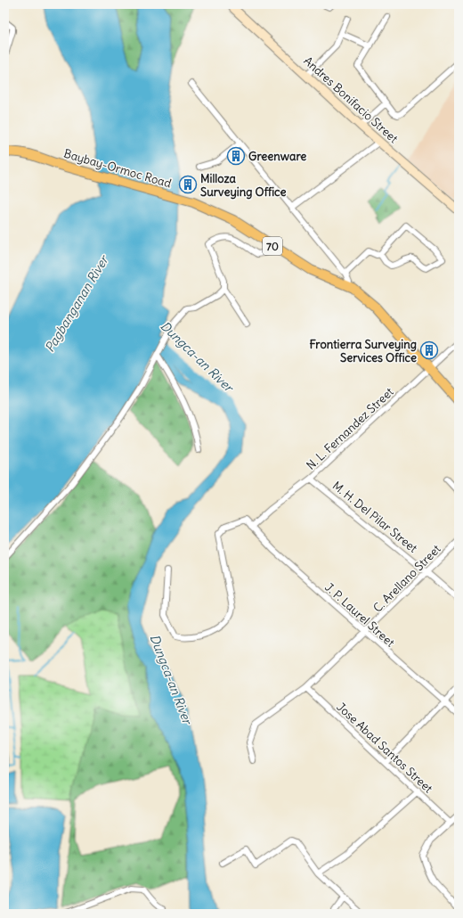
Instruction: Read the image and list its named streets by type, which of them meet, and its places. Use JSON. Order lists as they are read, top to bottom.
{
  "streets": {
    "main road": ["Baybay-Ormoc Road", "70"],
    "street": [
      "Andres Bonifacio Street",
      "N. L. Fernandez Street",
      "M. H. Del Pilar Street",
      "C. Arellano Street",
      "J. P. Laurel Street",
      "Jose Abad Santos Street"
    ]
  },
  "crossings": [
    ["Baybay-Ormoc Road", "70"],
    ["70", "N. L. Fernandez Street"],
    ["N. L. Fernandez Street", "M. H. Del Pilar Street"],
    ["N. L. Fernandez Street", "J. P. Laurel Street"],
    ["M. H. Del Pilar Street", "C. Arellano Street"],
    ["C. Arellano Street", "J. P. Laurel Street"],
    ["C. Arellano Street", "Jose Abad Santos Street"]
  ],
  "water": ["Pagbanganan River", "Dungca-an River"],
  "places": {
    "building": ["Greenware", "Milloza Surveying Office", "Frontierra Surveying Services Office"]
  }
}
